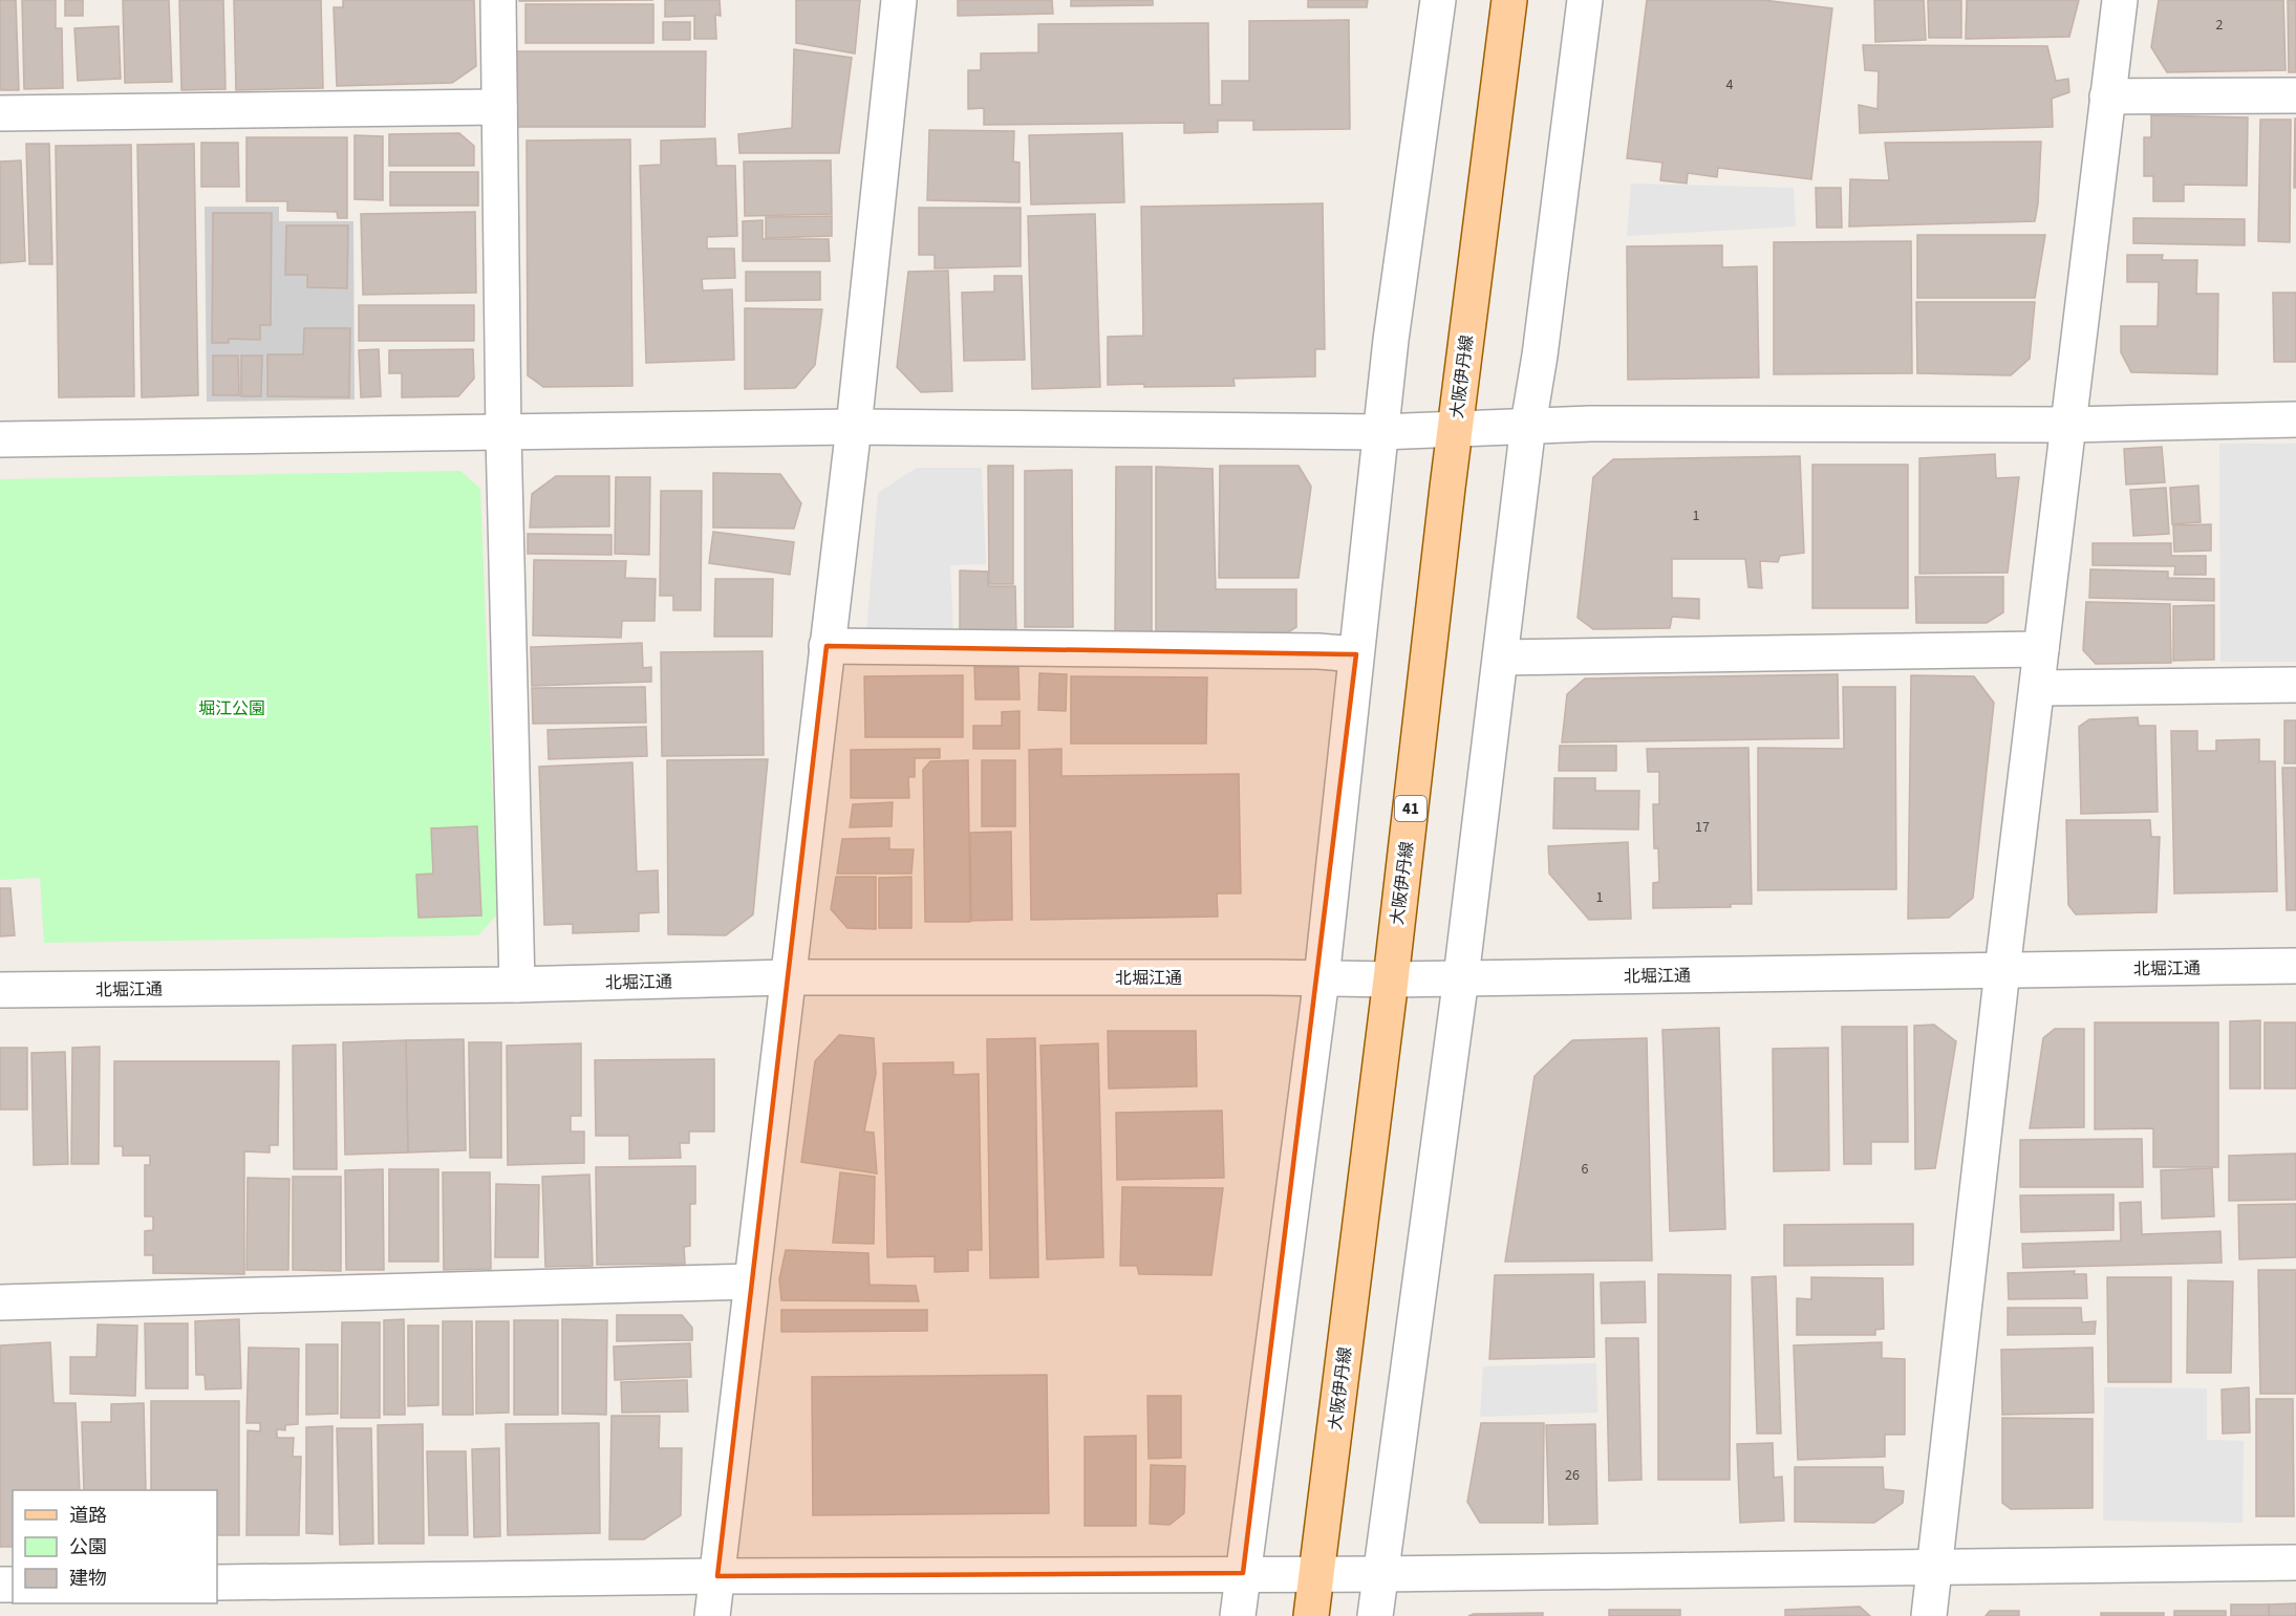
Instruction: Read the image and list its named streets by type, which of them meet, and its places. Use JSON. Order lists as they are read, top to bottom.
{
  "streets": {
    "main road": ["大阪伊丹線", "41"],
    "street": ["北堀江通"]
  },
  "crossings": [
    ["大阪伊丹線", "北堀江通"]
  ],
  "parks": ["堀江公園"],
  "house_numbers": [
    "2",
    "4",
    "1",
    "17",
    "1",
    "6",
    "26"
  ],
  "legend": ["道路", "公園", "建物"]
}
